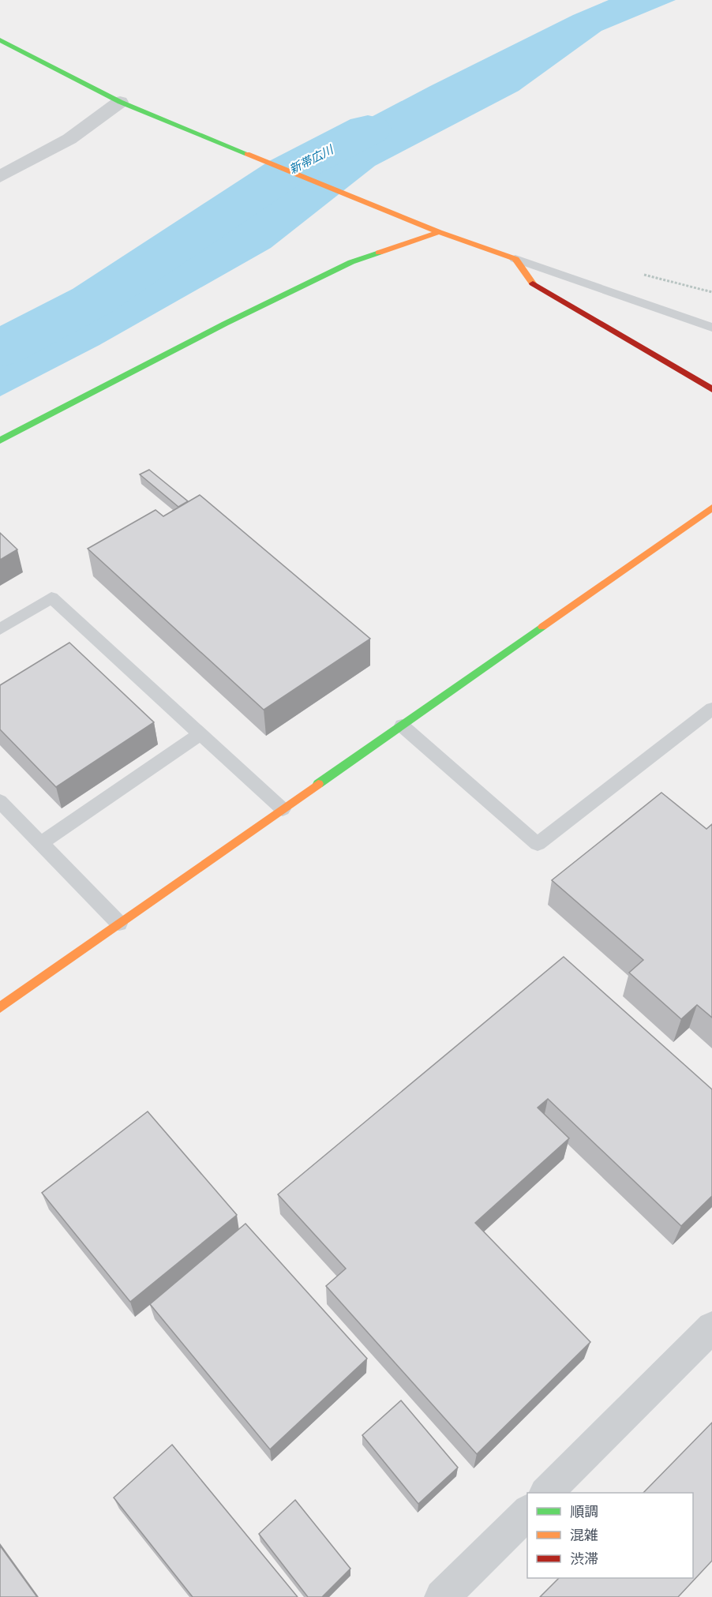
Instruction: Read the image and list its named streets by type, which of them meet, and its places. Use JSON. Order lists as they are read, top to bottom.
{
  "water": ["新帯広川"],
  "legend": ["順調", "混雑", "渋滞"]
}
